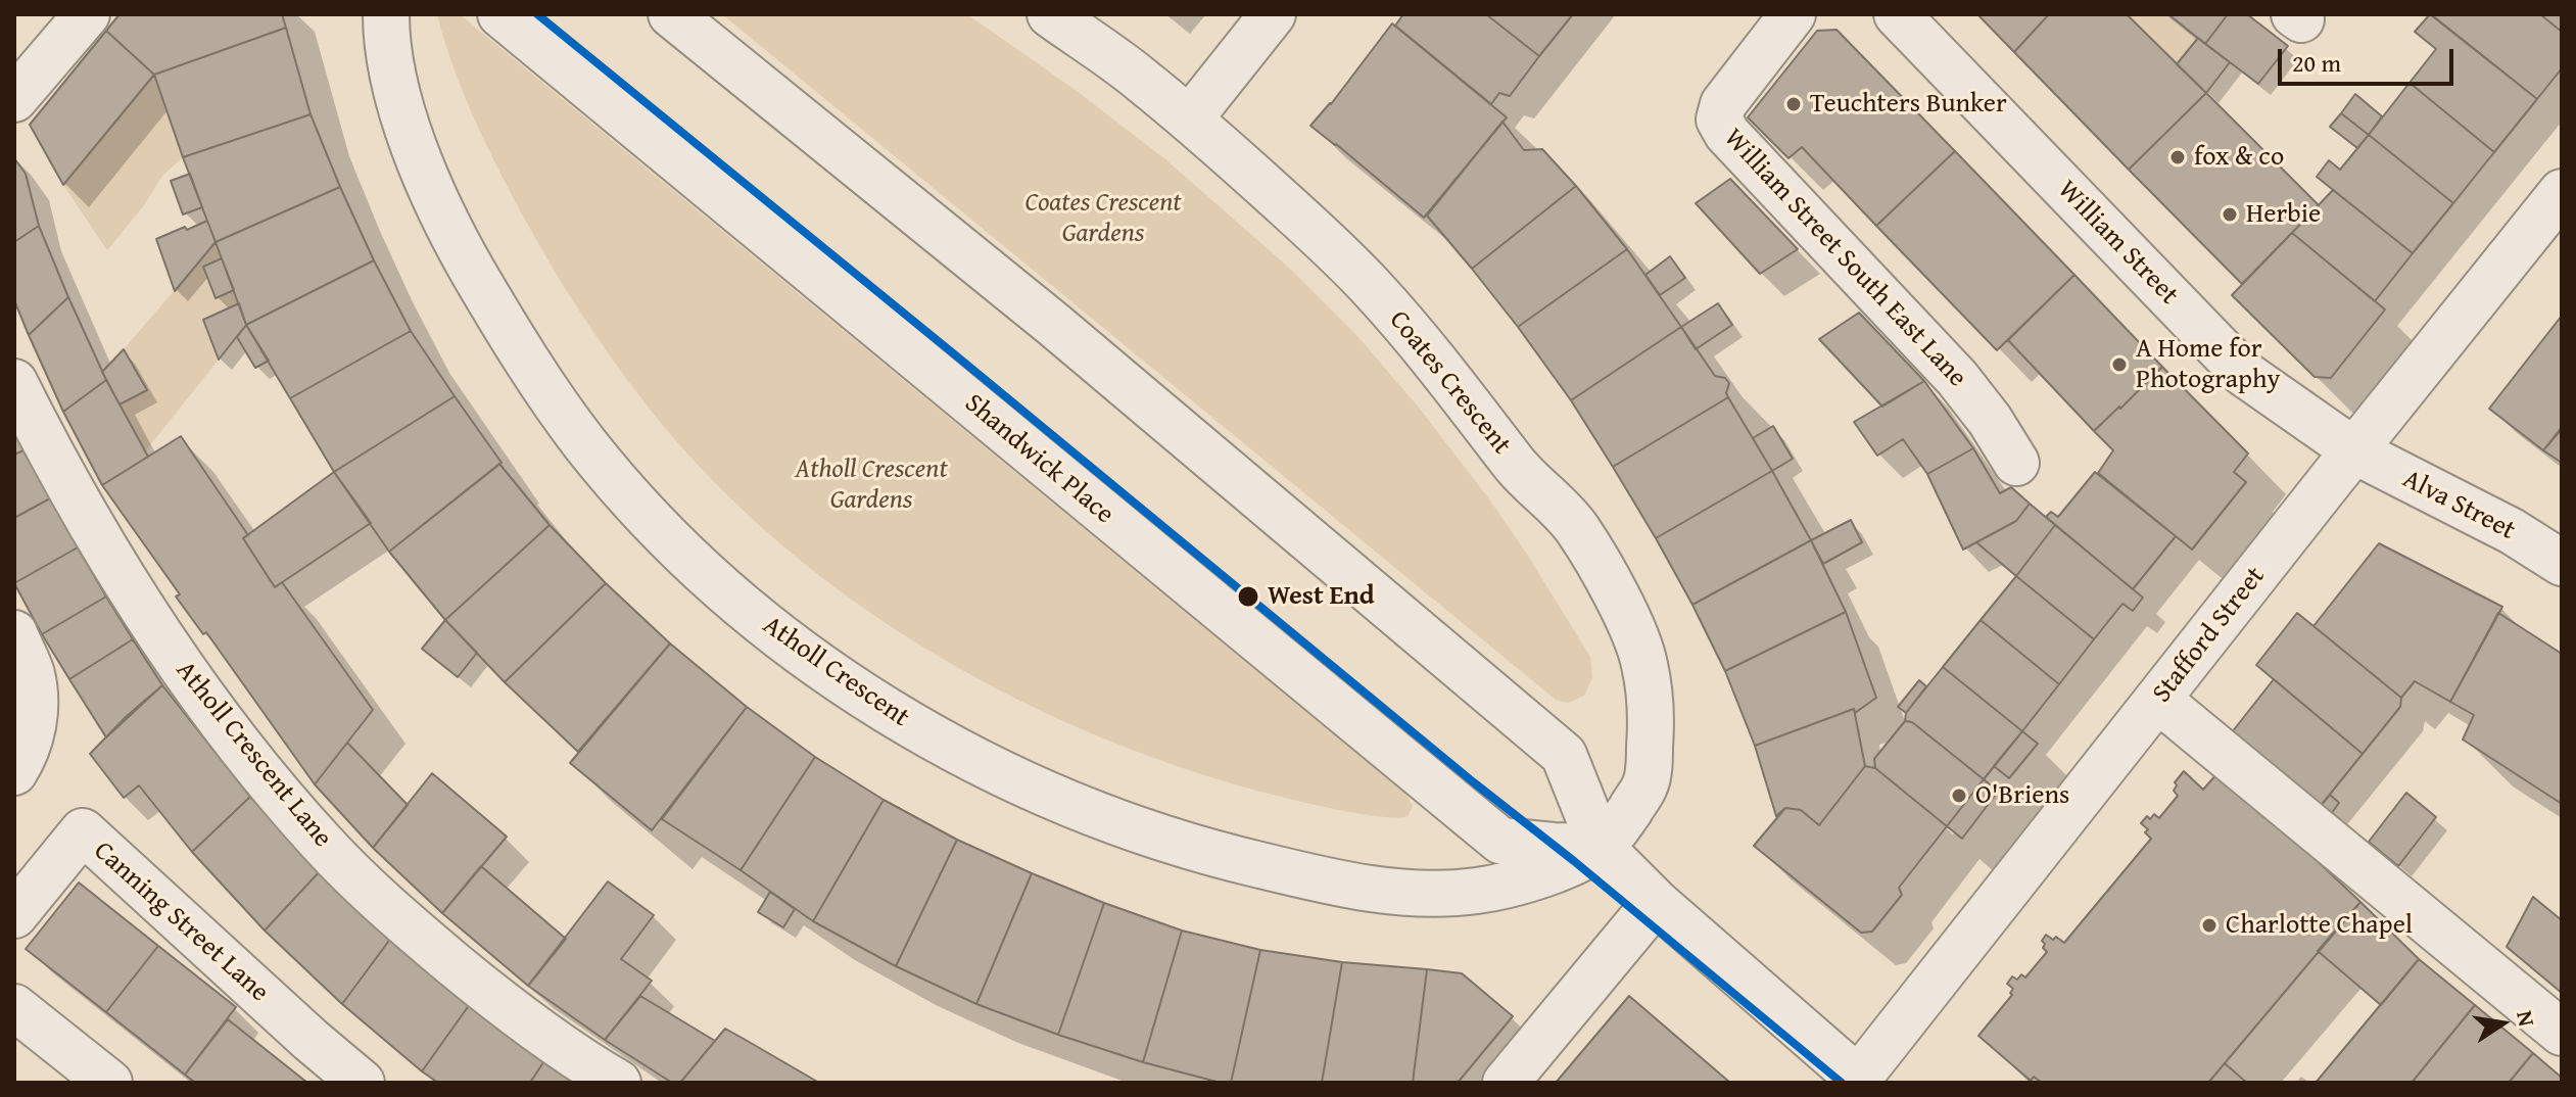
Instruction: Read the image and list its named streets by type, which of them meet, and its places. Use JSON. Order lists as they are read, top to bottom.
{
  "streets": {
    "street": [
      "William Street",
      "William Street South East Lane",
      "Coates Crescent",
      "Shandwick Place",
      "Alva Street",
      "Stafford Street",
      "Atholl Crescent",
      "Atholl Crescent Lane",
      "Canning Street Lane"
    ]
  },
  "crossings": [
    ["William Street", "Alva Street"],
    ["William Street", "Stafford Street"],
    ["Coates Crescent", "Shandwick Place"],
    ["Coates Crescent", "Atholl Crescent"],
    ["Shandwick Place", "Atholl Crescent"],
    ["Alva Street", "Stafford Street"]
  ],
  "parks": ["Coates Crescent Gardens", "Atholl Crescent Gardens"],
  "places": [
    "Teuchters Bunker",
    "fox & co",
    "Herbie",
    "A Home for Photography",
    "West End",
    "O'Briens",
    "Charlotte Chapel"
  ],
  "scale_bar": "20 m",
  "north": "right"
}
